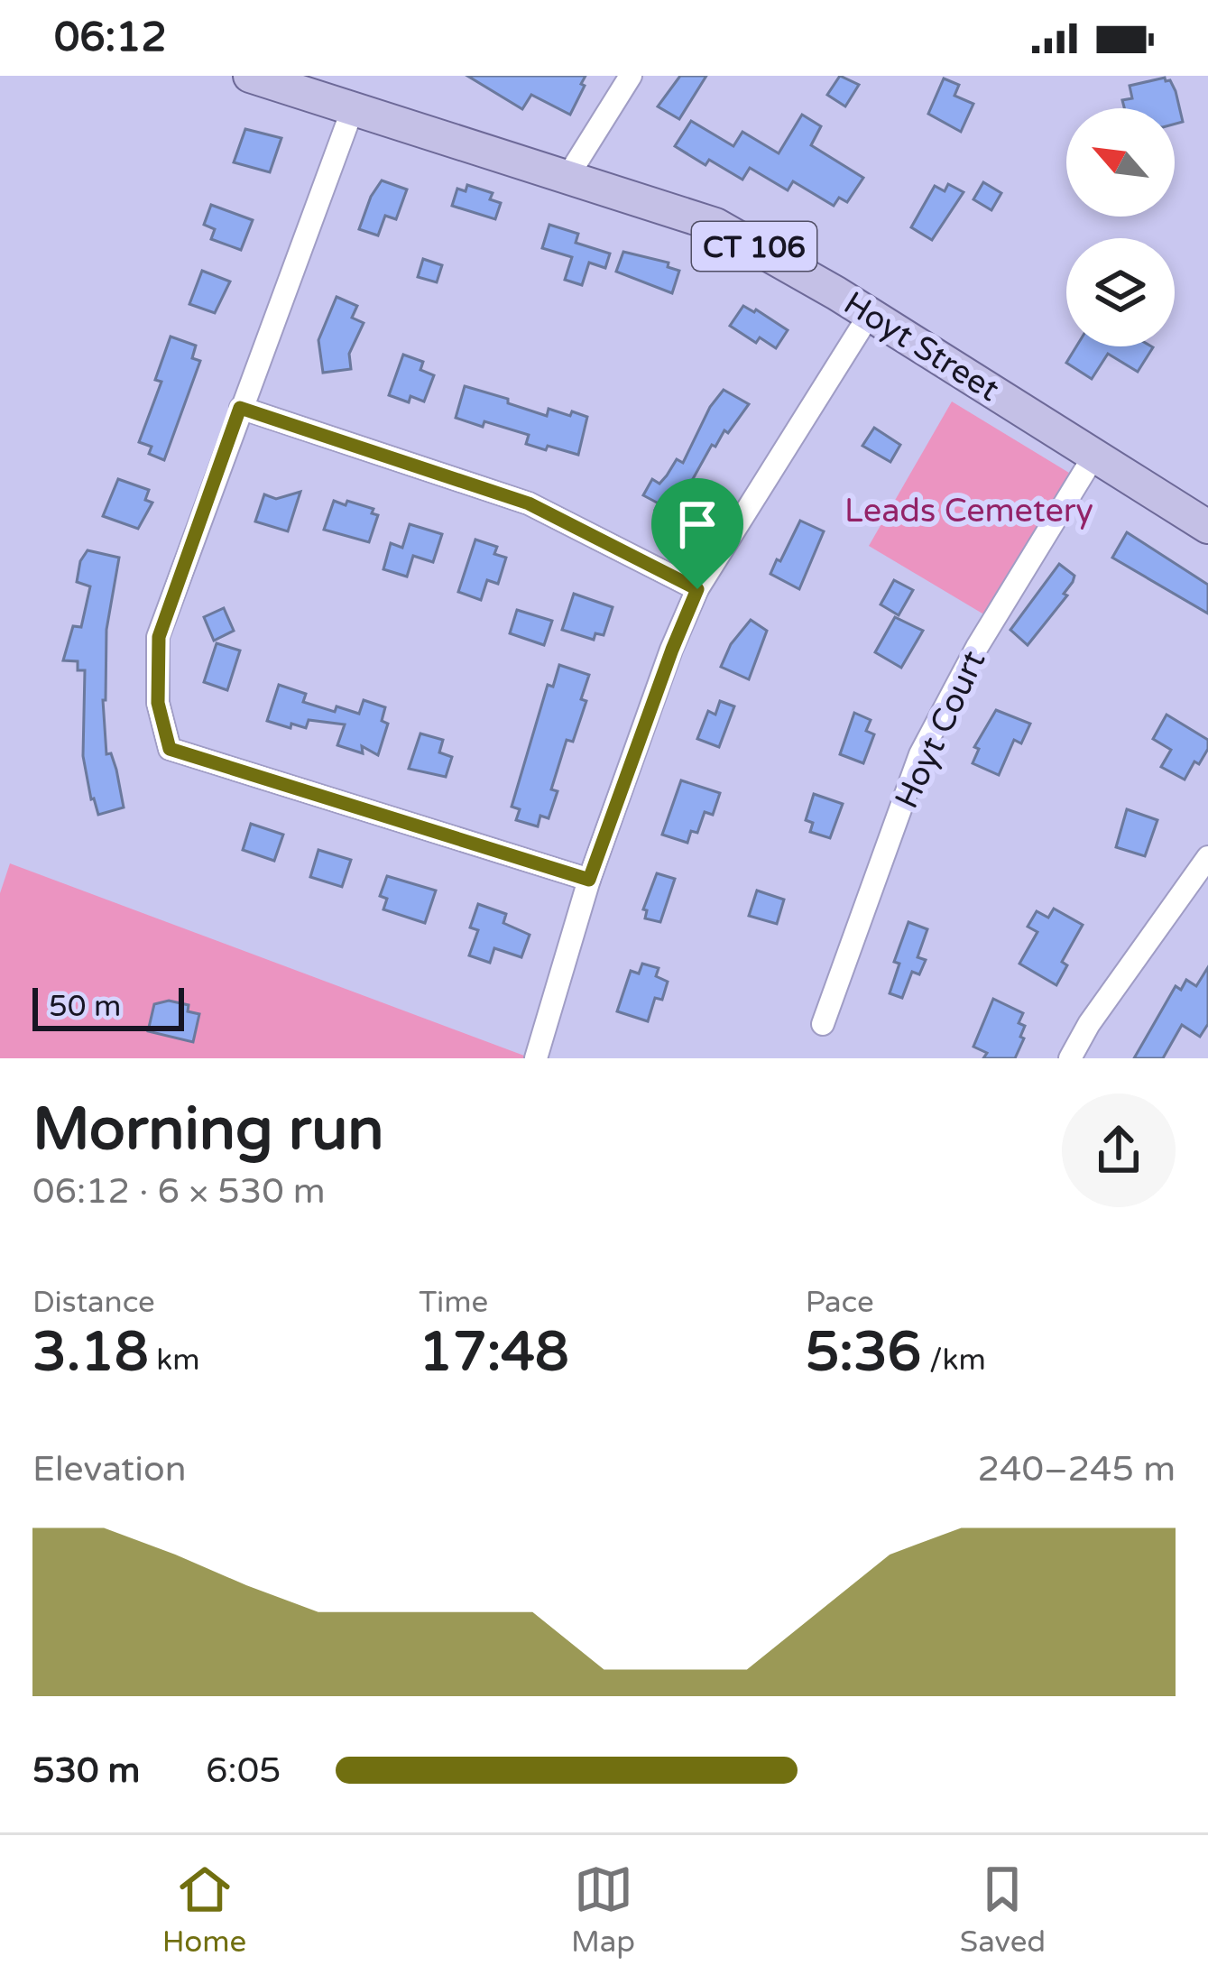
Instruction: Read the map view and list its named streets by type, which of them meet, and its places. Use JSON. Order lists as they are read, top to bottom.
{
  "streets": {
    "main road": ["CT 106", "Hoyt Street"],
    "street": ["Hoyt Court"]
  },
  "crossings": [
    ["Hoyt Street", "Hoyt Court"]
  ],
  "parks": ["Leads Cemetery"],
  "scale_bar": "50 m",
  "north": "top left",
  "page": {
    "status": "06:12",
    "scale": "50 m",
    "heading": ["Morning run", "06:12 · 6 × 530 m"],
    "stats": [
      ["Distance", "3.18 km"],
      ["Time", "17:48"],
      ["Pace", "5:36 /km"]
    ],
    "chart": ["Elevation", "240–245 m"],
    "list": [
      {
        "name": "530 m",
        "note": "6:05"
      }
    ],
    "tabs": ["Home", "Map", "Saved"]
  }
}
